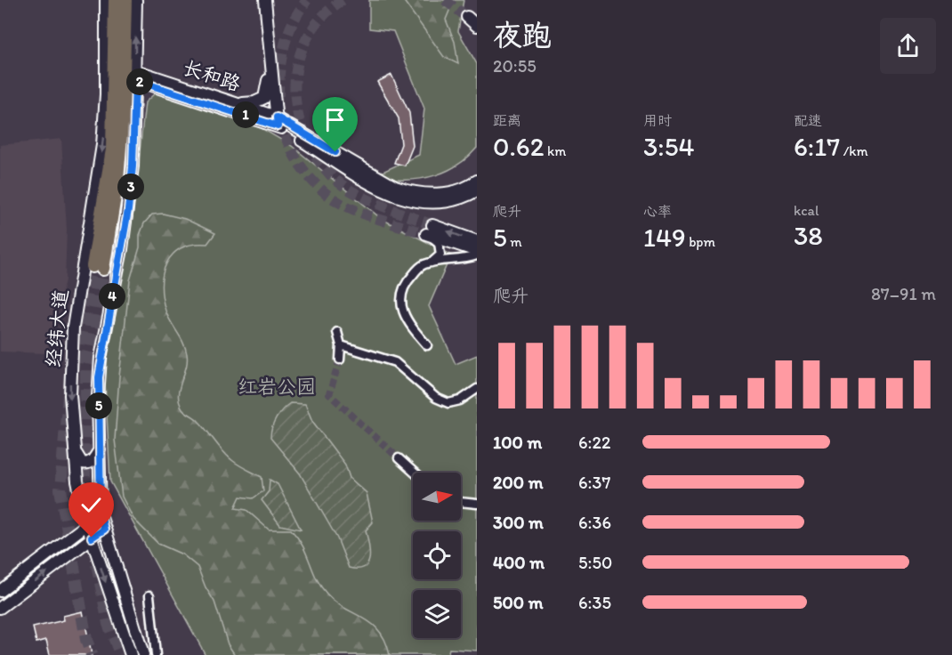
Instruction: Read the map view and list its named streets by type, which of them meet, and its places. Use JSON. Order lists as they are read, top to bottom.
{
  "streets": {
    "main road": ["长和路", "经纬大道"]
  },
  "parks": ["红岩公园"],
  "north": "right",
  "page": {
    "heading": ["夜跑", "20:55"],
    "pins": [
      "2",
      "1",
      "3",
      "4",
      "5"
    ],
    "stats": [
      ["距离", "0.62 km"],
      ["用时", "3:54"],
      ["配速", "6:17 /km"],
      ["爬升", "5 m"],
      ["心率", "149 bpm"],
      ["kcal", "38"]
    ],
    "chart": ["爬升", "87–91 m"],
    "list": [
      {
        "name": "100 m",
        "note": "6:22"
      },
      {
        "name": "200 m",
        "note": "6:37"
      },
      {
        "name": "300 m",
        "note": "6:36"
      },
      {
        "name": "400 m",
        "note": "5:50"
      },
      {
        "name": "500 m",
        "note": "6:35"
      }
    ]
  }
}
